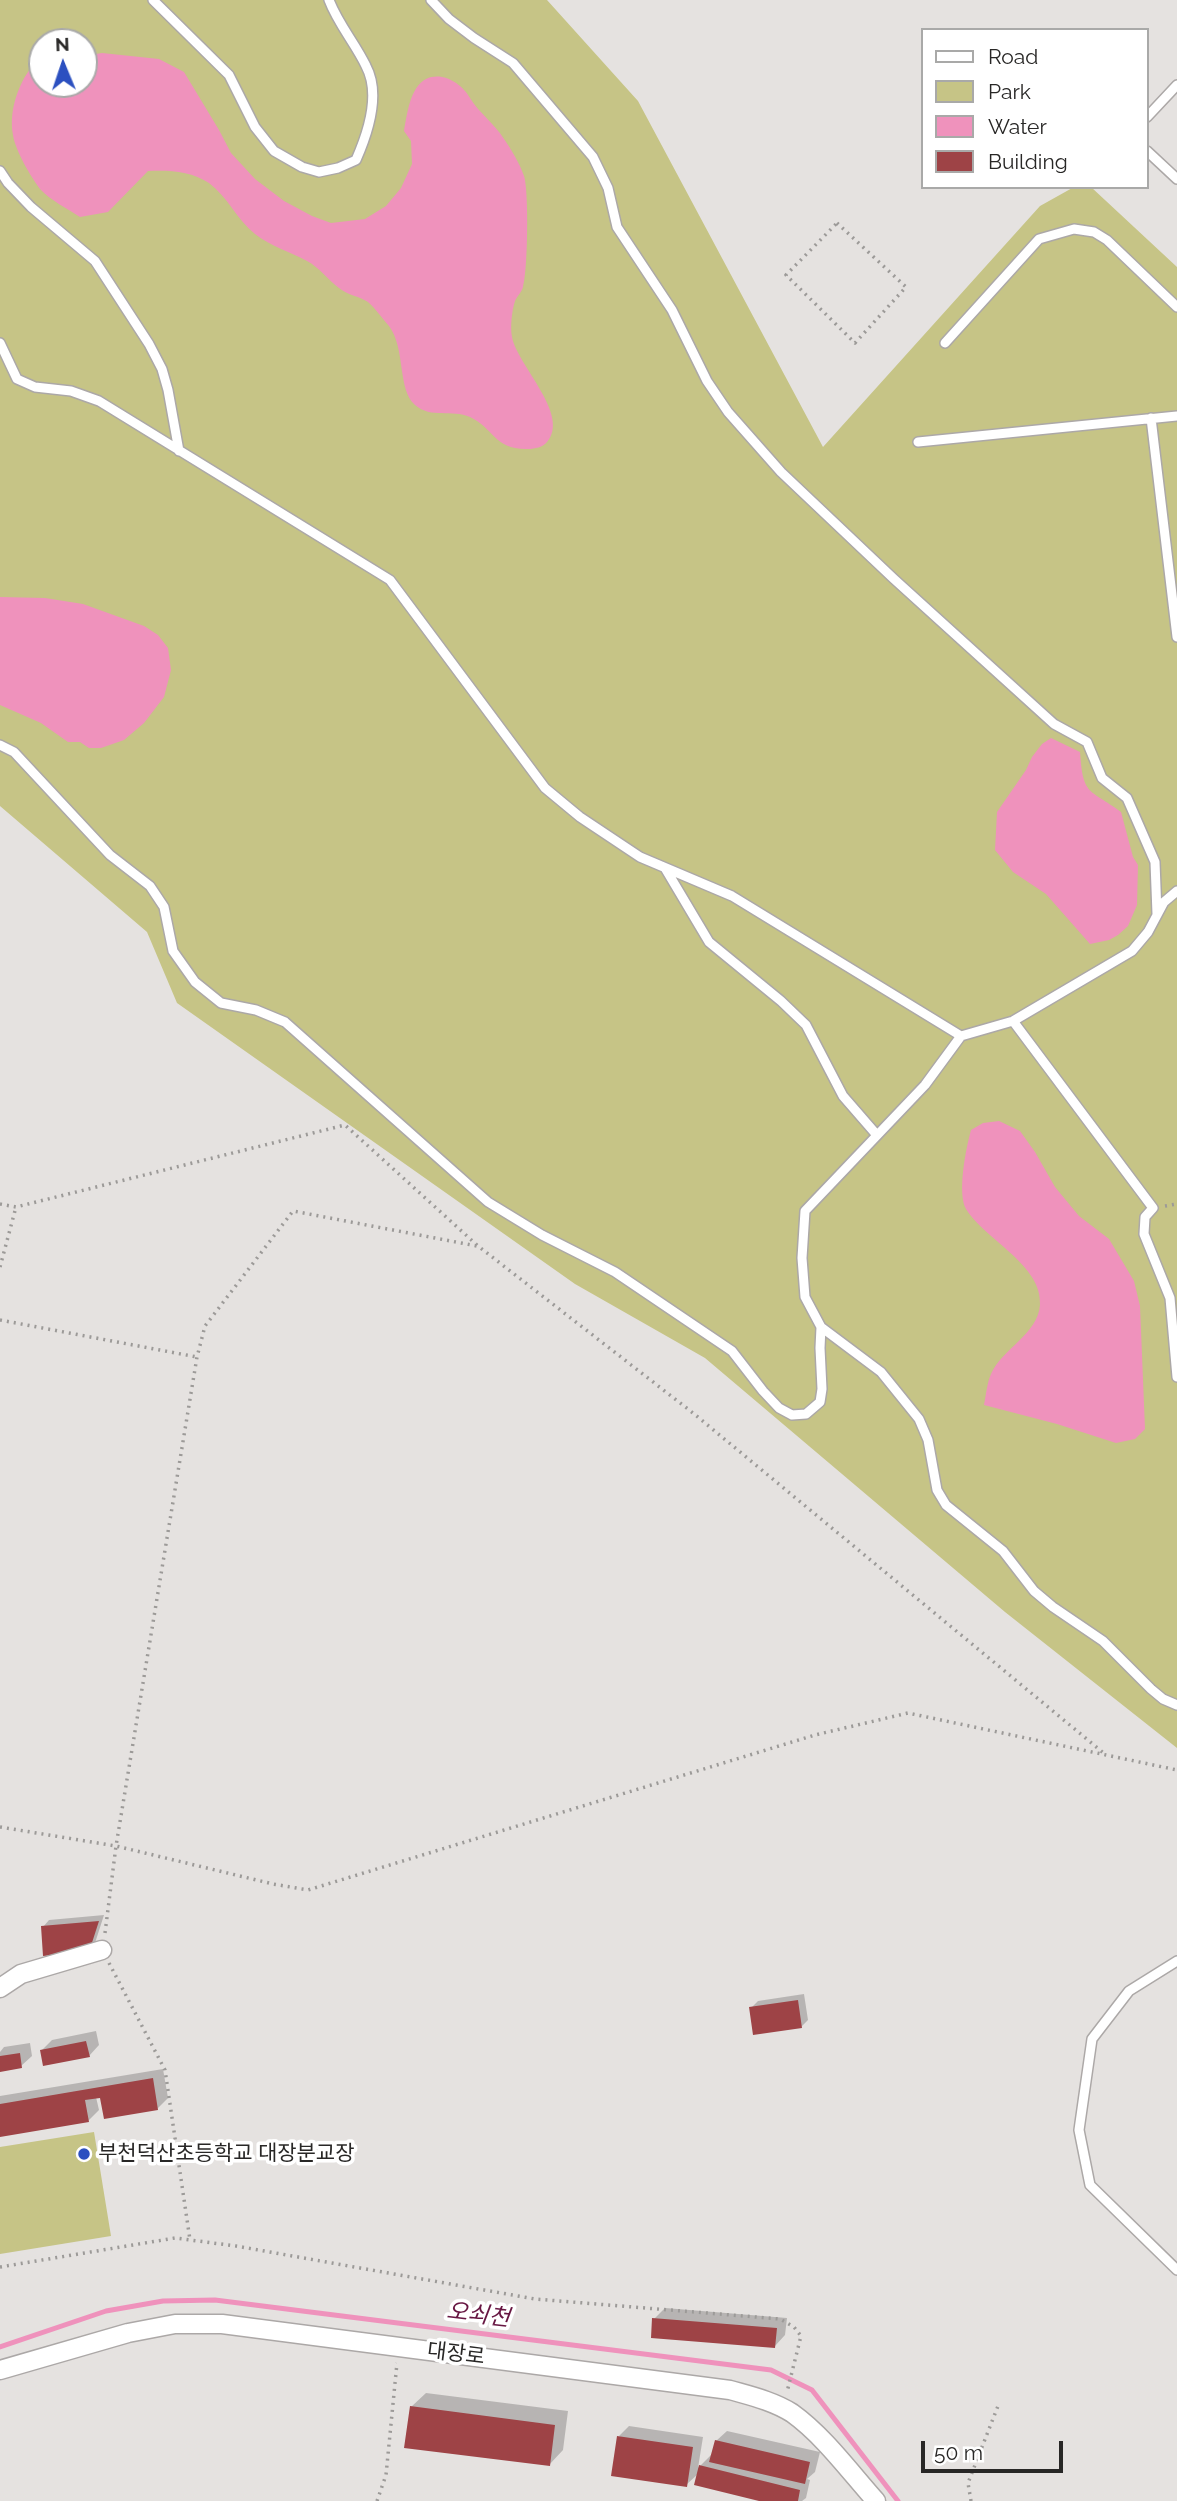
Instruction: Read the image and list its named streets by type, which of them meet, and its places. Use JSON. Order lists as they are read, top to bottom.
{
  "streets": {
    "street": ["대장로"]
  },
  "water": ["오쇠천"],
  "places": ["부천덕산초등학교 대장분교장"],
  "legend": [
    "Road",
    "Park",
    "Water",
    "Building"
  ],
  "scale_bar": "50 m",
  "north": "top"
}
